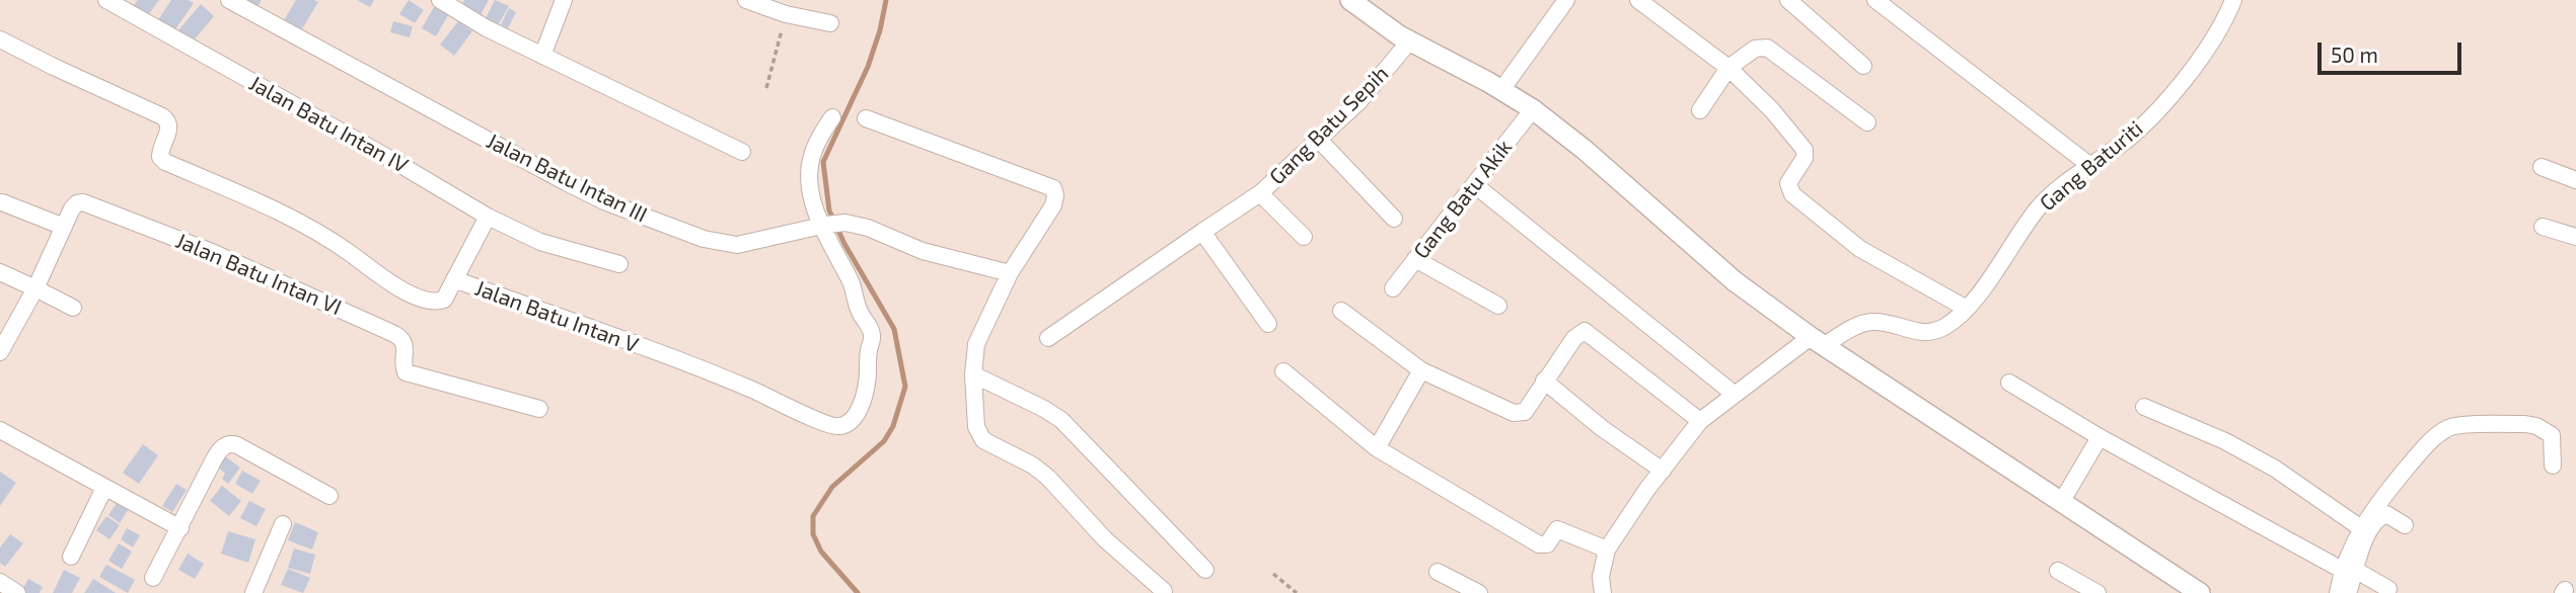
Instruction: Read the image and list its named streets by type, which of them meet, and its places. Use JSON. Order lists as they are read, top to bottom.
{
  "streets": {
    "street": [
      "Jalan Batu Intan IV",
      "Gang Batu Sepih",
      "Gang Baturiti",
      "Jalan Batu Intan III",
      "Gang Batu Akik",
      "Jalan Batu Intan VI",
      "Jalan Batu Intan V"
    ]
  },
  "crossings": [
    ["Jalan Batu Intan III", "Jalan Batu Intan V"]
  ],
  "scale_bar": "50 m"
}
